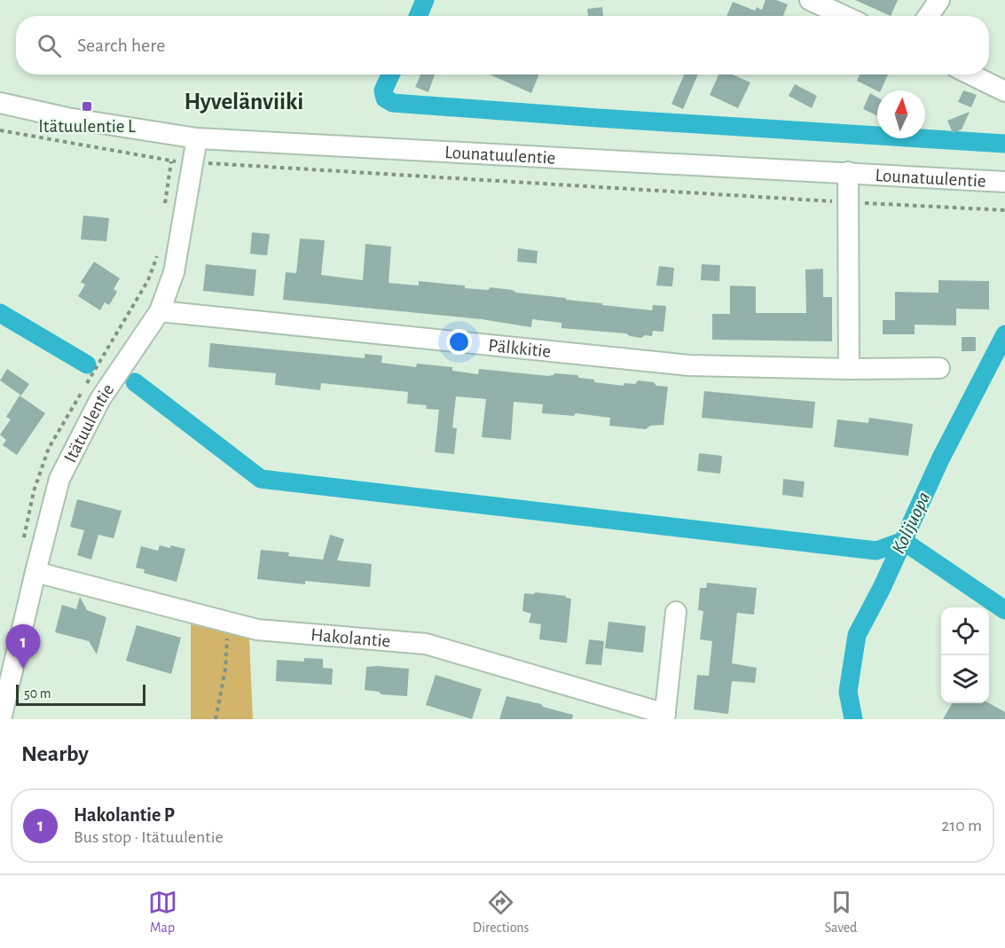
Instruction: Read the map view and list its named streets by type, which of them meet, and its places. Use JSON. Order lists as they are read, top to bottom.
{
  "streets": {
    "street": [
      "Lounatuulentie",
      "Pälkkitie",
      "Itätuulentie",
      "Hakolantie"
    ]
  },
  "crossings": [
    ["Lounatuulentie", "Itätuulentie"],
    ["Pälkkitie", "Itätuulentie"],
    ["Itätuulentie", "Hakolantie"]
  ],
  "districts": ["Hyvelänviiki"],
  "water": ["Kolijuopa"],
  "places": {
    "transit": ["Itätuulentie L"]
  },
  "scale_bar": "50 m",
  "north": "top",
  "page": {
    "search": "Search here",
    "pins": "1",
    "scale": "50 m",
    "heading": "Nearby",
    "list": [
      {
        "mark": "1",
        "name": "Hakolantie P",
        "note": "Bus stop · Itätuulentie",
        "value": "210 m"
      }
    ],
    "nav": ["Map", "Directions", "Saved"]
  }
}
